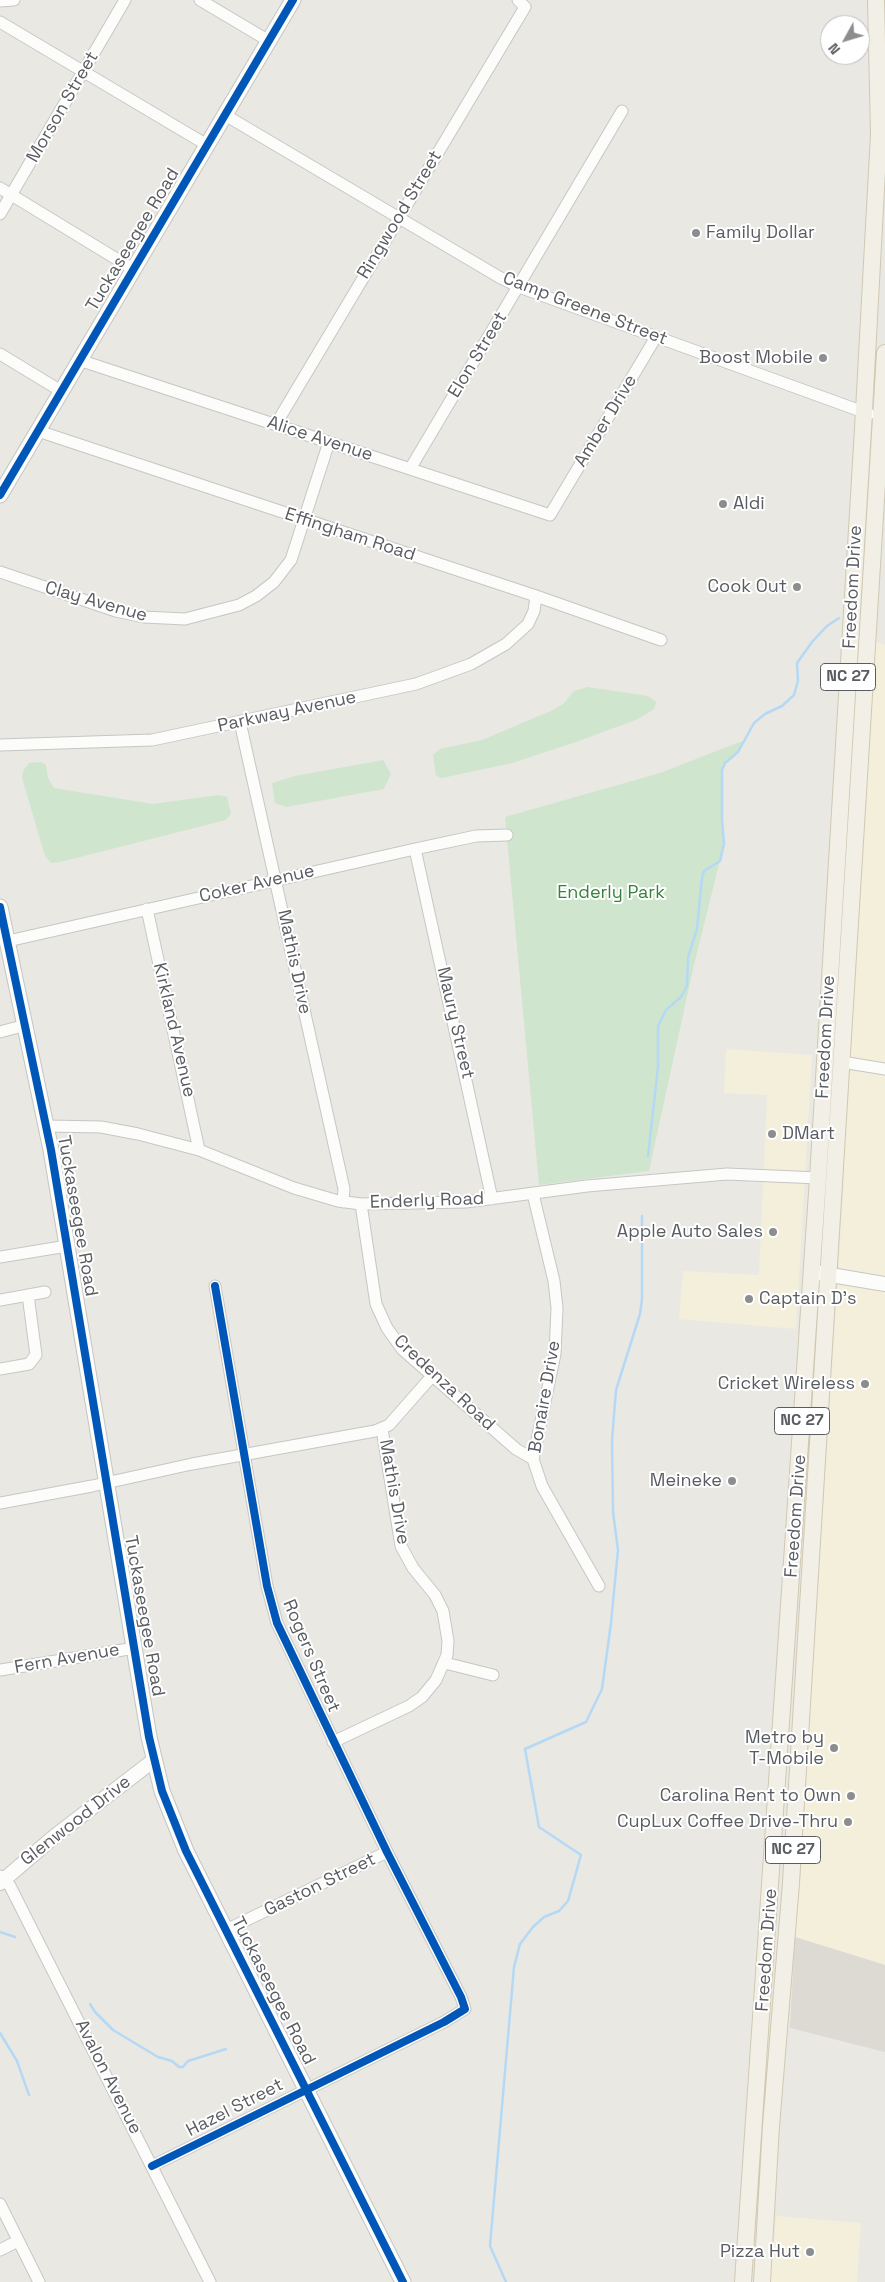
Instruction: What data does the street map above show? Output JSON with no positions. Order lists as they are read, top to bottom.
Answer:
{
  "streets": {
    "main road": ["Tuckaseegee Road", "Freedom Drive", "NC 27"],
    "street": [
      "Morson Street",
      "Ringwood Street",
      "Camp Greene Street",
      "Elon Street",
      "Amber Drive",
      "Alice Avenue",
      "Effingham Road",
      "Clay Avenue",
      "Parkway Avenue",
      "Coker Avenue",
      "Mathis Drive",
      "Maury Street",
      "Kirkland Avenue",
      "Enderly Road",
      "Credenza Road",
      "Bonaire Drive",
      "Rogers Street",
      "Fern Avenue",
      "Glenwood Drive",
      "Gaston Street",
      "Avalon Avenue",
      "Hazel Street"
    ]
  },
  "crossings": [
    ["Ringwood Street", "Camp Greene Street"],
    ["Ringwood Street", "Alice Avenue"],
    ["Tuckaseegee Road", "Camp Greene Street"],
    ["Tuckaseegee Road", "Alice Avenue"],
    ["Tuckaseegee Road", "Effingham Road"],
    ["Tuckaseegee Road", "Coker Avenue"],
    ["Tuckaseegee Road", "Enderly Road"],
    ["Tuckaseegee Road", "Fern Avenue"],
    ["Tuckaseegee Road", "Glenwood Drive"],
    ["Tuckaseegee Road", "Gaston Street"],
    ["Tuckaseegee Road", "Hazel Street"],
    ["Camp Greene Street", "Elon Street"],
    ["Camp Greene Street", "Amber Drive"],
    ["Camp Greene Street", "Freedom Drive"],
    ["Elon Street", "Alice Avenue"],
    ["Amber Drive", "Alice Avenue"],
    ["Alice Avenue", "Clay Avenue"],
    ["Effingham Road", "Clay Avenue"],
    ["Effingham Road", "Parkway Avenue"],
    ["Freedom Drive", "Enderly Road"],
    ["Parkway Avenue", "Mathis Drive"],
    ["Coker Avenue", "Mathis Drive"],
    ["Coker Avenue", "Maury Street"],
    ["Coker Avenue", "Kirkland Avenue"],
    ["Mathis Drive", "Enderly Road"],
    ["Mathis Drive", "Rogers Street"],
    ["Maury Street", "Enderly Road"],
    ["Kirkland Avenue", "Enderly Road"],
    ["Enderly Road", "Credenza Road"],
    ["Enderly Road", "Bonaire Drive"],
    ["Credenza Road", "Bonaire Drive"],
    ["Rogers Street", "Gaston Street"],
    ["Rogers Street", "Hazel Street"],
    ["Glenwood Drive", "Avalon Avenue"],
    ["Avalon Avenue", "Hazel Street"]
  ],
  "parks": ["Enderly Park"],
  "places": [
    "Family Dollar",
    "Boost Mobile",
    "Aldi",
    "Cook Out",
    "DMart",
    "Apple Auto Sales",
    "Captain D's",
    "Cricket Wireless",
    "Meineke",
    "Metro by T-Mobile",
    "Carolina Rent to Own",
    "CupLux Coffee Drive-Thru",
    "Pizza Hut"
  ],
  "north": "bottom left"
}
